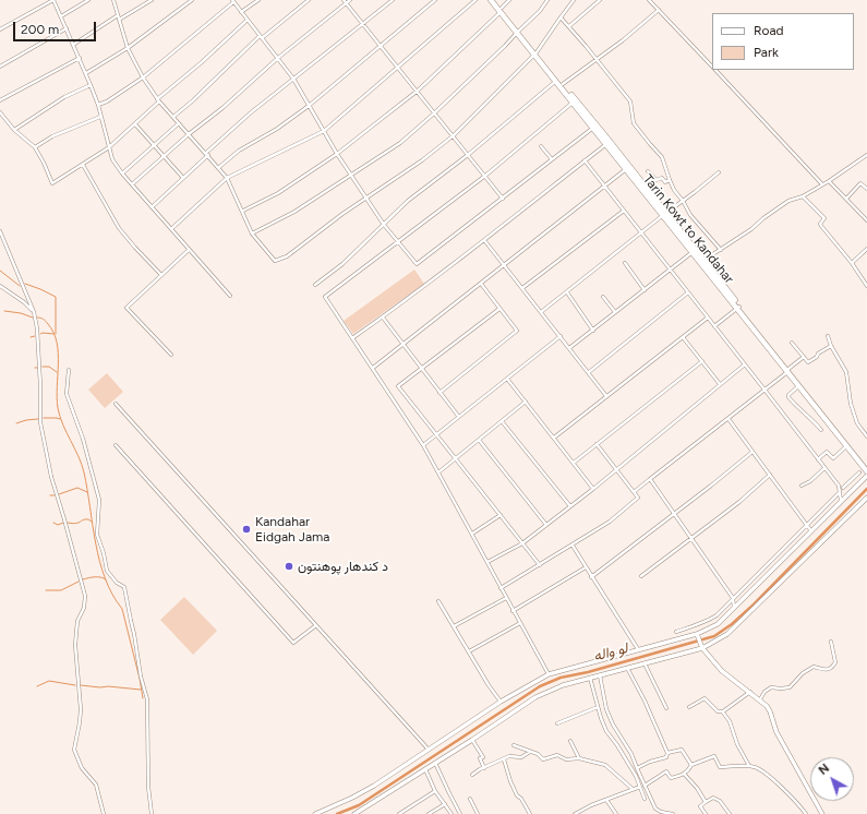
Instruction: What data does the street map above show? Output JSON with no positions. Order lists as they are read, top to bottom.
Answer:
{
  "streets": {
    "main road": ["Tarin Kowt to Kandahar"]
  },
  "water": ["لو واله"],
  "places": ["Kandahar Eidgah Jama", "د کندهار پوهنتون"],
  "legend": ["Road", "Park"],
  "scale_bar": "200 m",
  "north": "top left"
}
